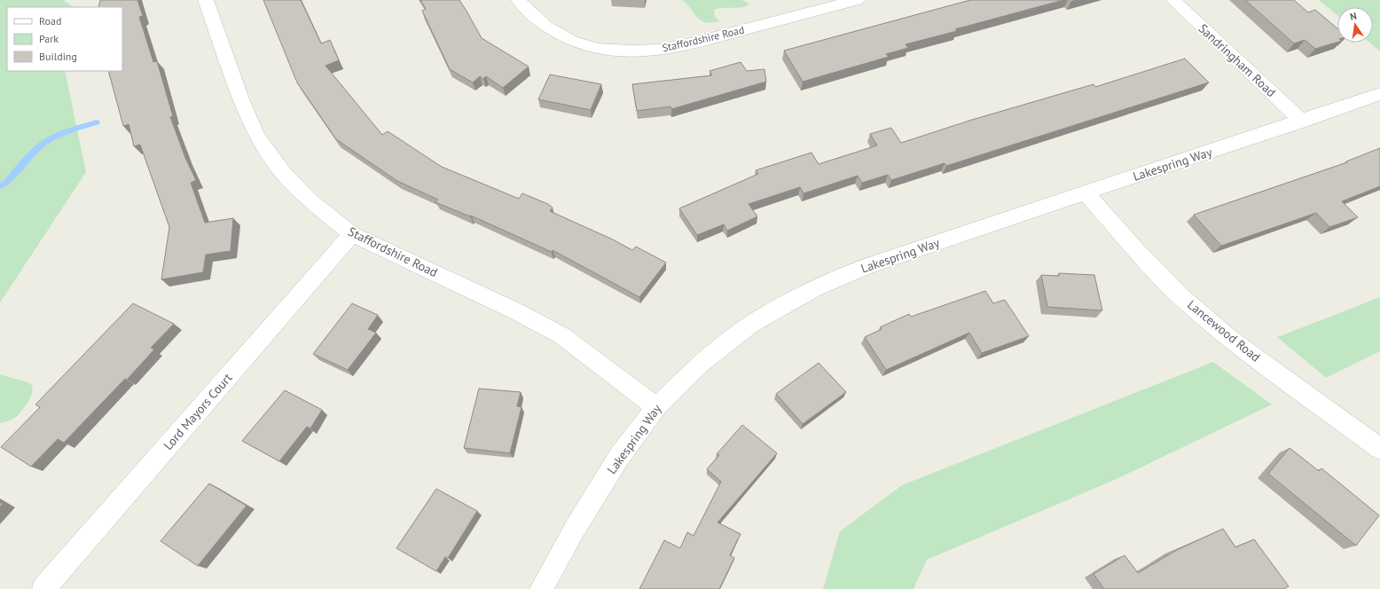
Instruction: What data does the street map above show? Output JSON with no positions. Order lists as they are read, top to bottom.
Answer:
{
  "streets": {
    "street": [
      "Staffordshire Road",
      "Sandringham Road",
      "Lakespring Way",
      "Lancewood Road",
      "Lord Mayors Court"
    ]
  },
  "crossings": [
    ["Staffordshire Road", "Lakespring Way"],
    ["Staffordshire Road", "Lord Mayors Court"],
    ["Sandringham Road", "Lakespring Way"],
    ["Lakespring Way", "Lancewood Road"]
  ],
  "legend": ["Road", "Park", "Building"],
  "north": "top"
}
